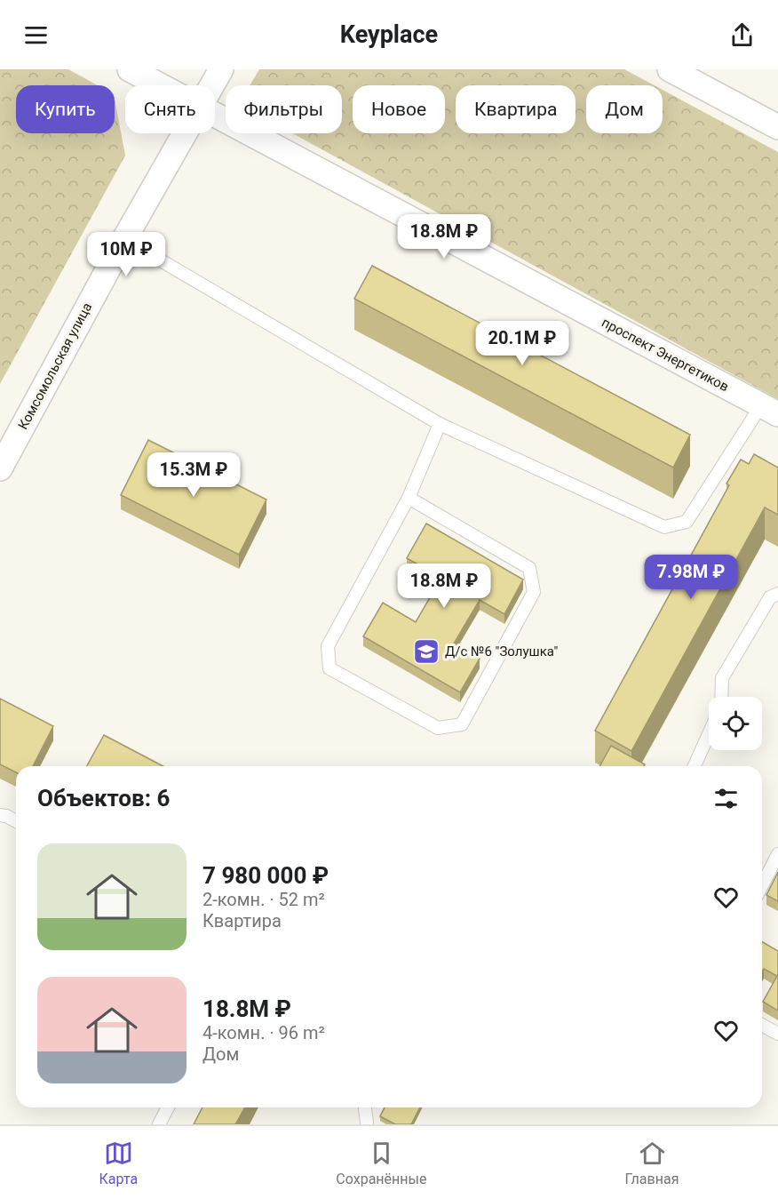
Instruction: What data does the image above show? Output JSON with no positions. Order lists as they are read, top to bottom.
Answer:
{
  "streets": {
    "street": ["проспект Энергетиков", "Комсомольская улица"]
  },
  "places": {
    "school or university": ["Д/с №6 \"Золушка\""]
  },
  "page": {
    "header": "Keyplace",
    "chip": [
      "Купить",
      "Снять",
      "Фильтры",
      "Новое",
      "Квартира",
      "Дом"
    ],
    "price": [
      "18.8M ₽",
      "10M ₽",
      "20.1M ₽",
      "15.3M ₽",
      "7.98M ₽",
      "18.8M ₽"
    ],
    "heading": "Объектов: 6",
    "list": [
      {
        "name": "7 980 000 ₽",
        "note": "2-комн. · 52 m² · Квартира"
      },
      {
        "name": "18.8M ₽",
        "note": "4-комн. · 96 m² · Дом"
      }
    ],
    "tabs": ["Карта", "Сохранённые", "Главная"]
  }
}
